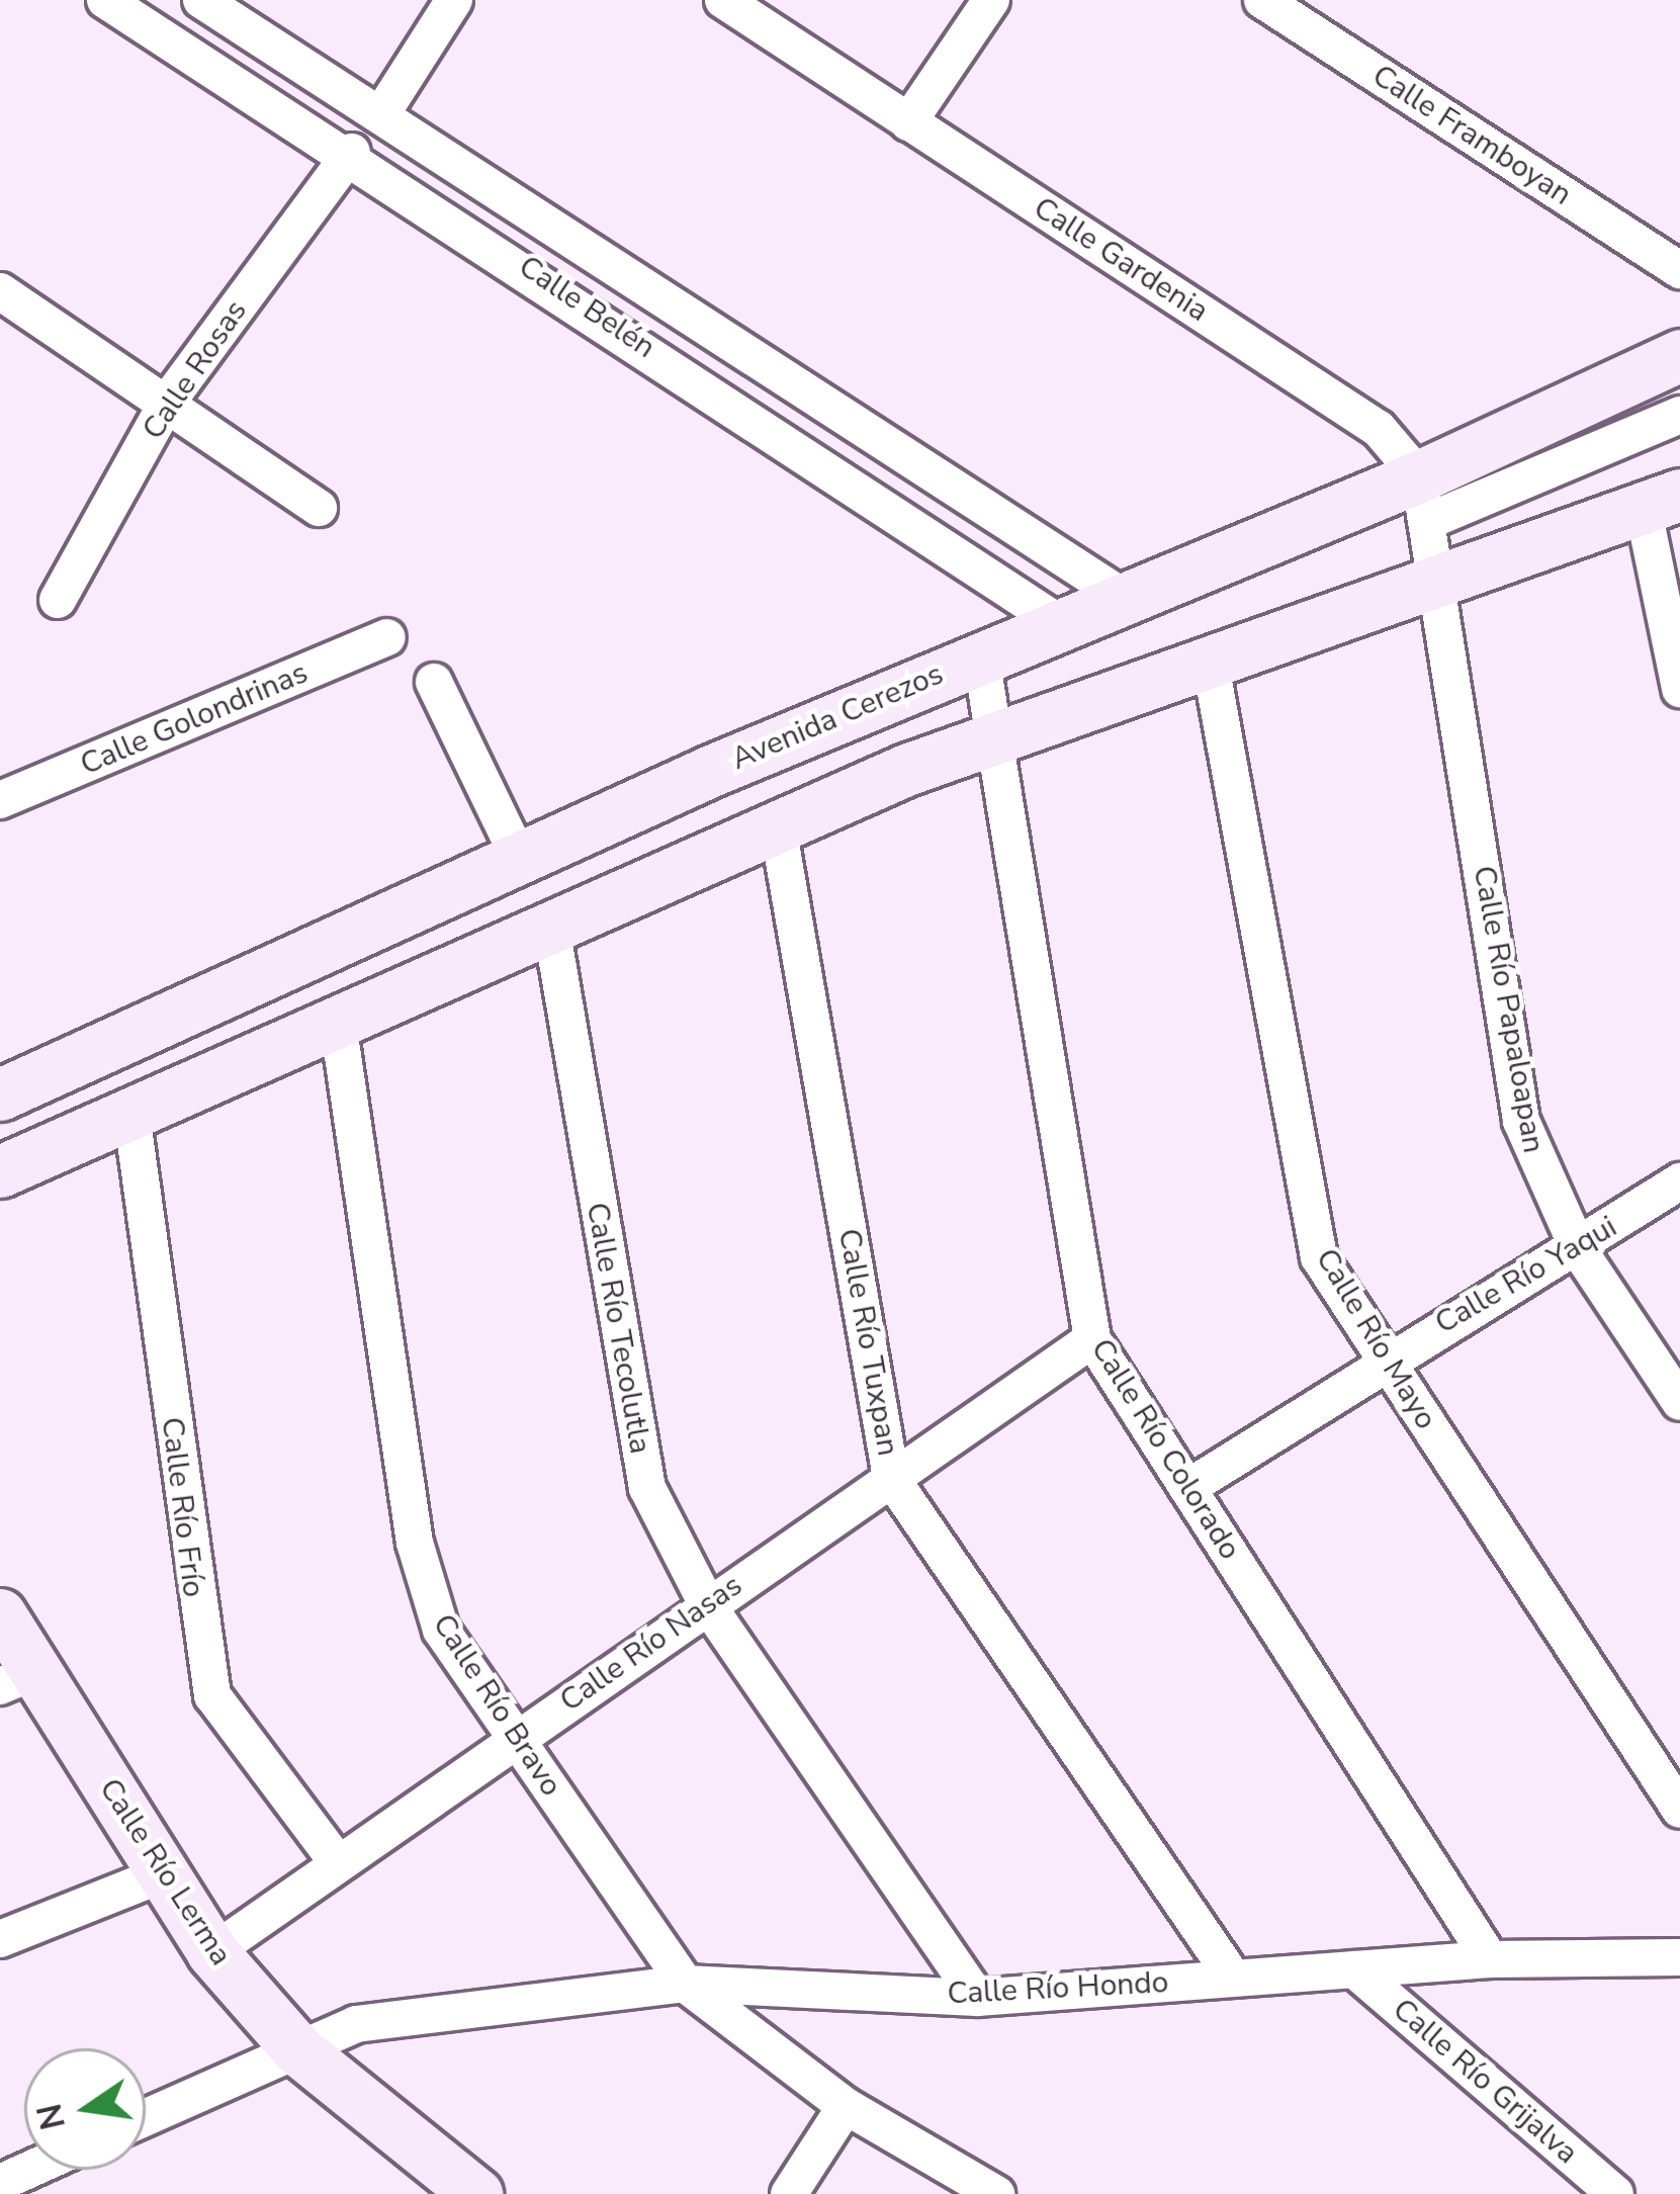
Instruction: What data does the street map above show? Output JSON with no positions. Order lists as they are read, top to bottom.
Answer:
{
  "streets": {
    "street": [
      "Calle Framboyan",
      "Calle Gardenia",
      "Calle Belén",
      "Calle Rosas",
      "Avenida Cerezos",
      "Calle Golondrinas",
      "Calle Río Papaloapan",
      "Calle Río Yaqui",
      "Calle Río Tecolutla",
      "Calle Río Mayo",
      "Calle Río Tuxpan",
      "Calle Río Colorado",
      "Calle Río Frío",
      "Calle Río Nasas",
      "Calle Río Bravo",
      "Calle Río Lerma",
      "Calle Río Hondo",
      "Calle Río Grijalva"
    ]
  },
  "crossings": [
    ["Calle Gardenia", "Avenida Cerezos"],
    ["Calle Belén", "Calle Rosas"],
    ["Calle Belén", "Avenida Cerezos"],
    ["Avenida Cerezos", "Calle Río Colorado"],
    ["Calle Río Papaloapan", "Calle Río Yaqui"],
    ["Calle Río Yaqui", "Calle Río Mayo"],
    ["Calle Río Yaqui", "Calle Río Colorado"],
    ["Calle Río Tecolutla", "Calle Río Nasas"],
    ["Calle Río Tecolutla", "Calle Río Hondo"],
    ["Calle Río Tuxpan", "Calle Río Nasas"],
    ["Calle Río Tuxpan", "Calle Río Hondo"],
    ["Calle Río Colorado", "Calle Río Nasas"],
    ["Calle Río Colorado", "Calle Río Hondo"],
    ["Calle Río Frío", "Calle Río Nasas"],
    ["Calle Río Nasas", "Calle Río Bravo"],
    ["Calle Río Nasas", "Calle Río Lerma"],
    ["Calle Río Bravo", "Calle Río Hondo"],
    ["Calle Río Lerma", "Calle Río Hondo"],
    ["Calle Río Hondo", "Calle Río Grijalva"]
  ],
  "north": "left"
}
